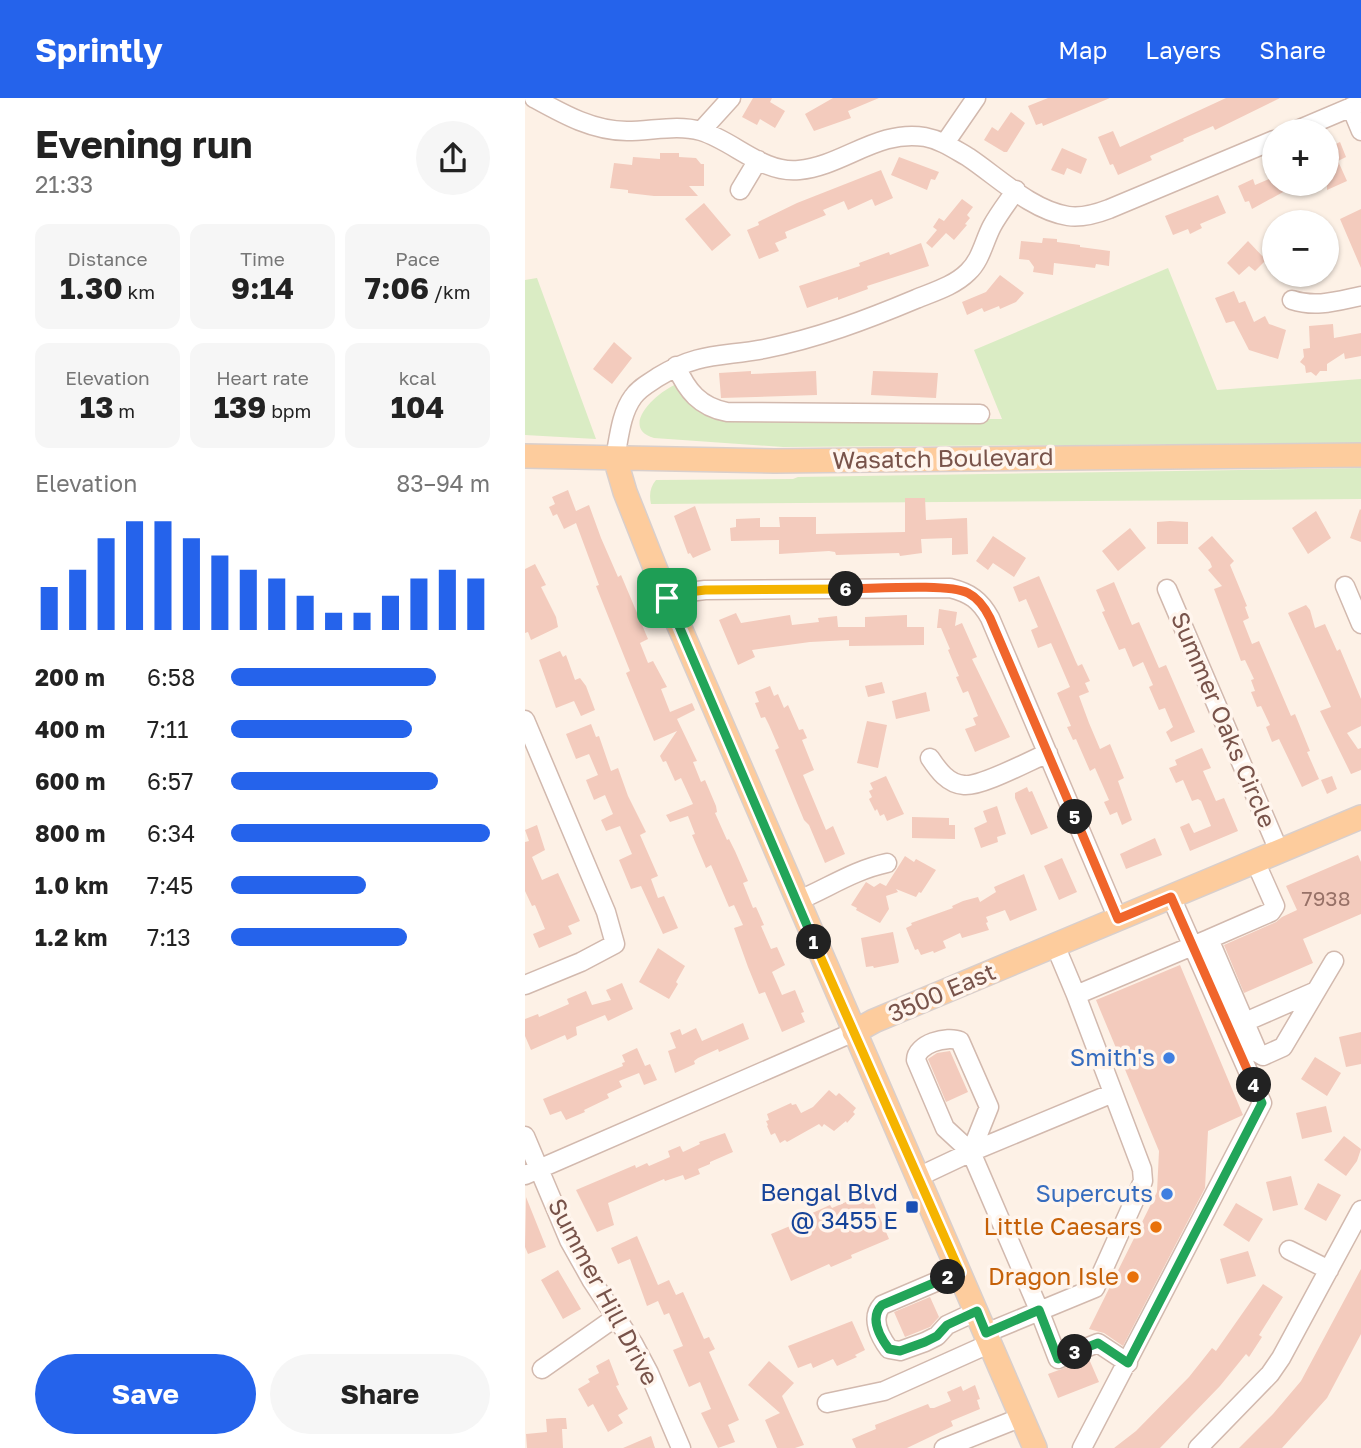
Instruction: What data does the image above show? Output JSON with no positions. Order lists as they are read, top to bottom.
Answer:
{
  "streets": {
    "main road": ["Wasatch Boulevard", "3500 East"],
    "street": ["Summer Oaks Circle", "Summer Hill Drive"]
  },
  "crossings": [
    ["Summer Oaks Circle", "3500 East"],
    ["3500 East", "Summer Hill Drive"]
  ],
  "places": {
    "other": [
      "Smith's",
      "Supercuts",
      "Little Caesars",
      "Dragon Isle"
    ],
    "transit": ["Bengal Blvd @ 3455 E"]
  },
  "house_numbers": ["7938"],
  "page": {
    "header": "Sprintly",
    "nav": ["Map", "Layers", "Share"],
    "heading": ["Evening run", "21:33"],
    "map_buttons": ["+", "−"],
    "stats": [
      ["Distance", "1.30 km"],
      ["Time", "9:14"],
      ["Pace", "7:06 /km"],
      ["Elevation", "13 m"],
      ["Heart rate", "139 bpm"],
      ["kcal", "104"]
    ],
    "chart": ["Elevation", "83–94 m"],
    "pins": [
      "6",
      "5",
      "1",
      "4",
      "2",
      "3"
    ],
    "list": [
      {
        "name": "200 m",
        "note": "6:58"
      },
      {
        "name": "400 m",
        "note": "7:11"
      },
      {
        "name": "600 m",
        "note": "6:57"
      },
      {
        "name": "800 m",
        "note": "6:34"
      },
      {
        "name": "1.0 km",
        "note": "7:45"
      },
      {
        "name": "1.2 km",
        "note": "7:13"
      }
    ],
    "buttons": ["Save", "Share"]
  }
}
